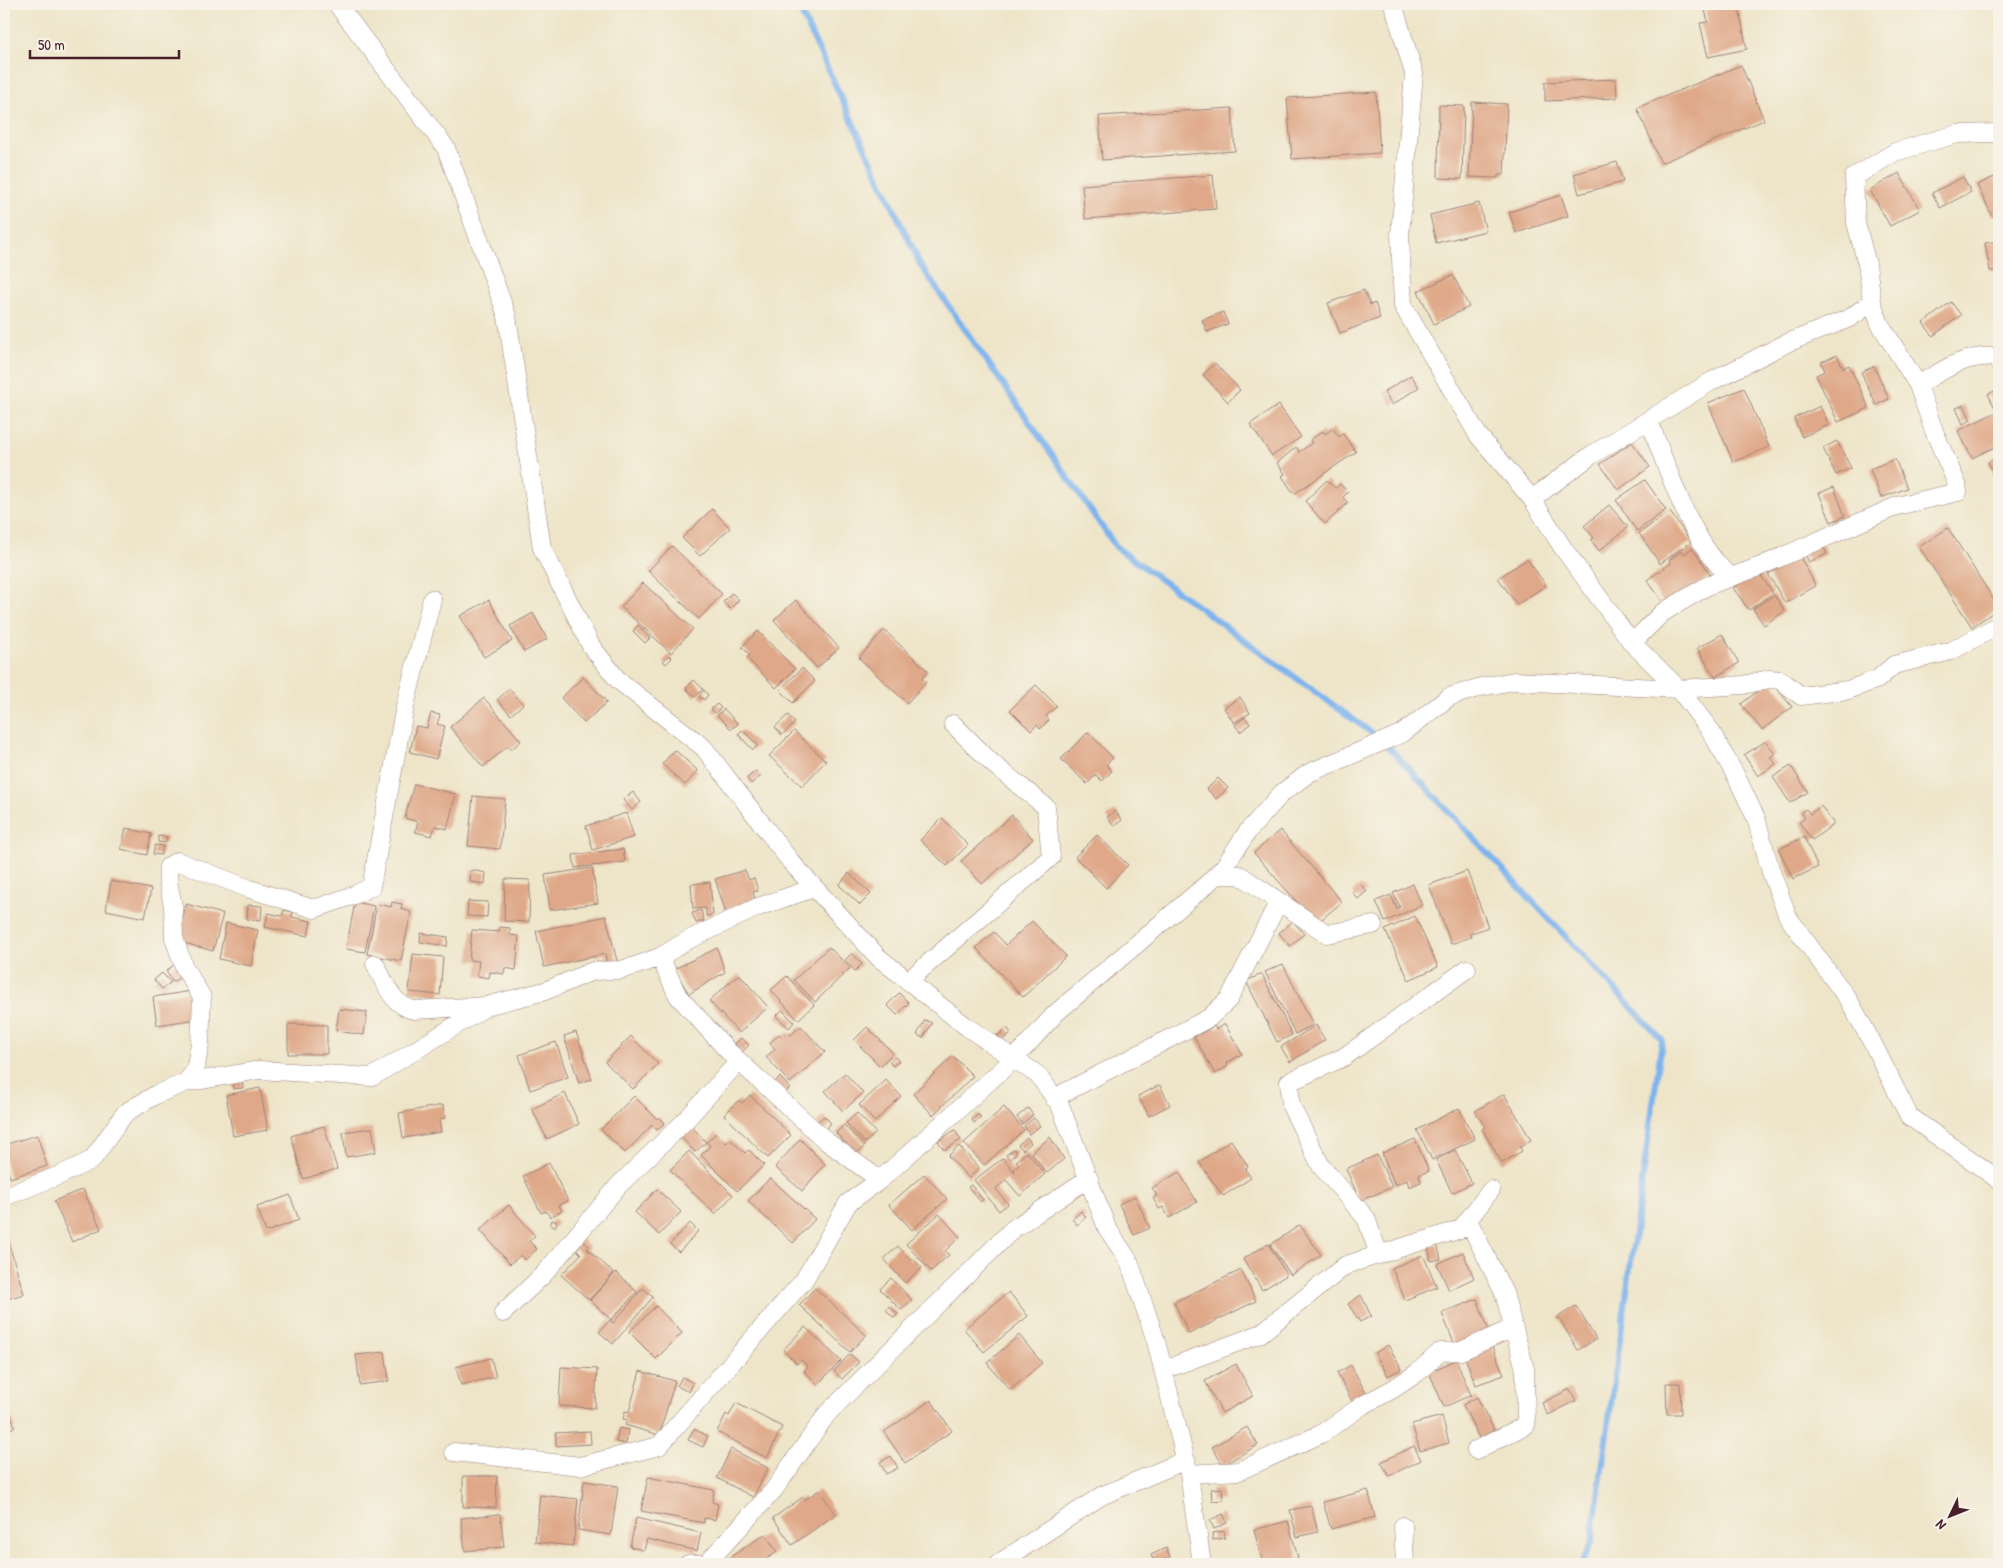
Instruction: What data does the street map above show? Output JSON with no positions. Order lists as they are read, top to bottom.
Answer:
{
  "scale_bar": "50 m",
  "north": "bottom left"
}
